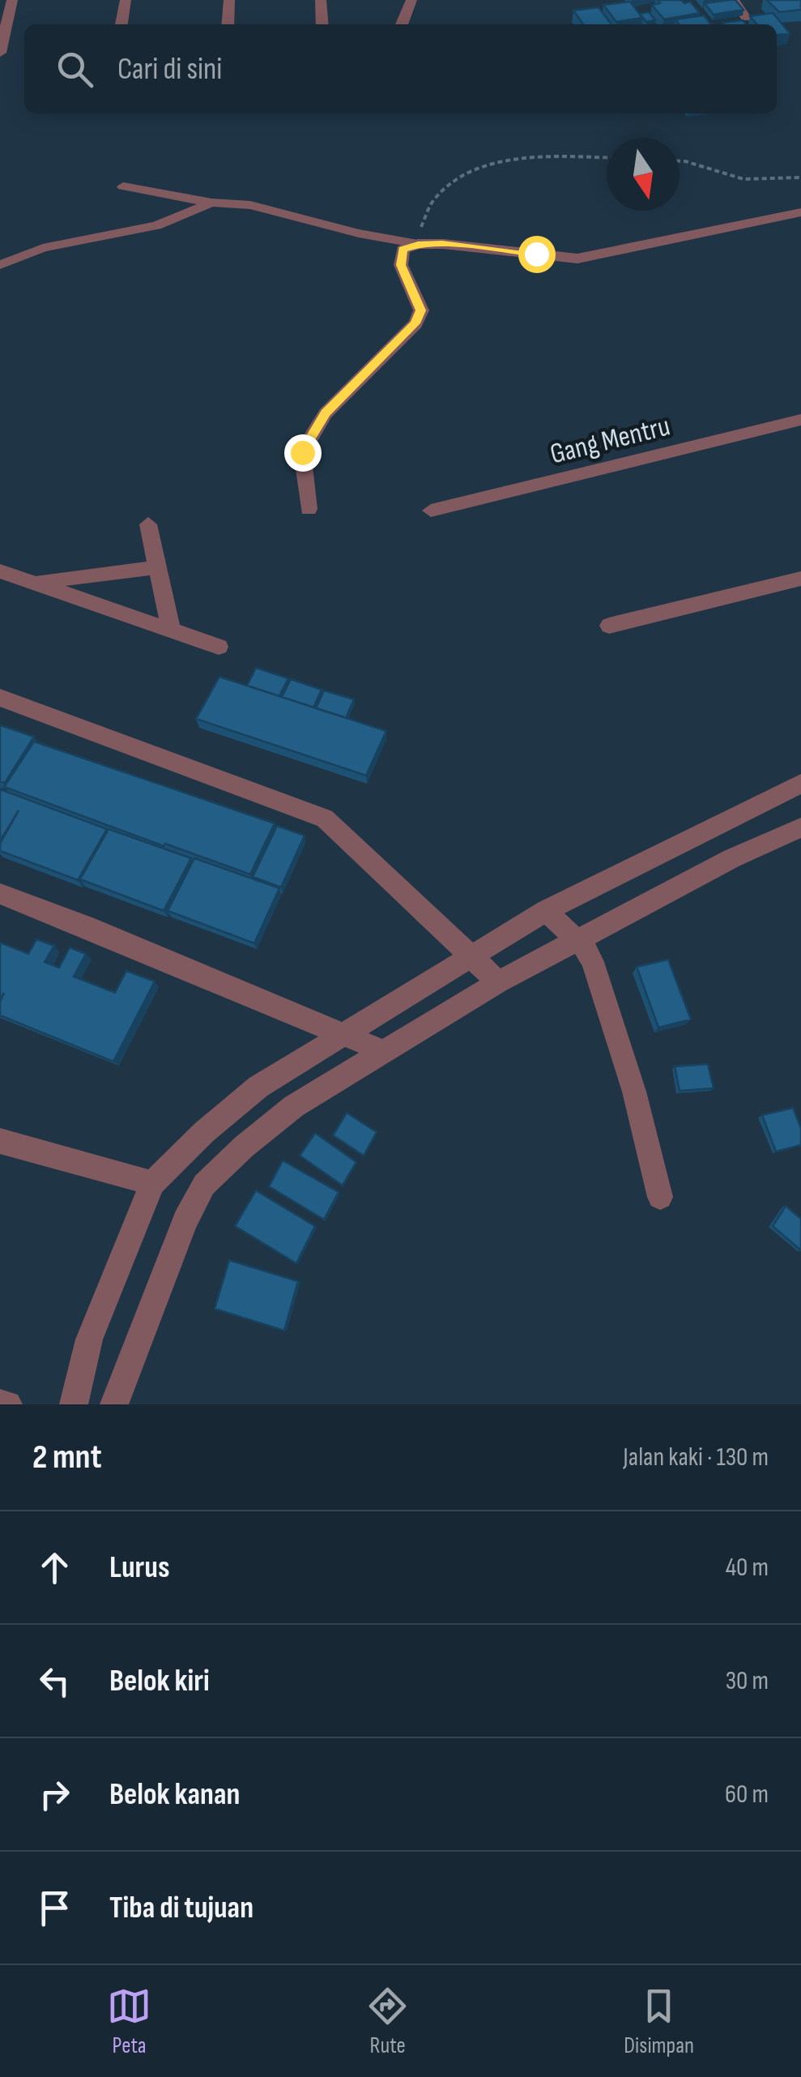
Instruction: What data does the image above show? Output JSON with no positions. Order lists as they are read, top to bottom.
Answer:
{
  "streets": {
    "street": ["Gang Mentru"]
  },
  "north": "bottom",
  "page": {
    "search": "Cari di sini",
    "heading": ["2 mnt", "Jalan kaki · 130 m"],
    "list": [
      ["Lurus", "40 m"],
      ["Belok kiri", "30 m"],
      ["Belok kanan", "60 m"],
      "Tiba di tujuan"
    ],
    "nav": ["Peta", "Rute", "Disimpan"]
  }
}
